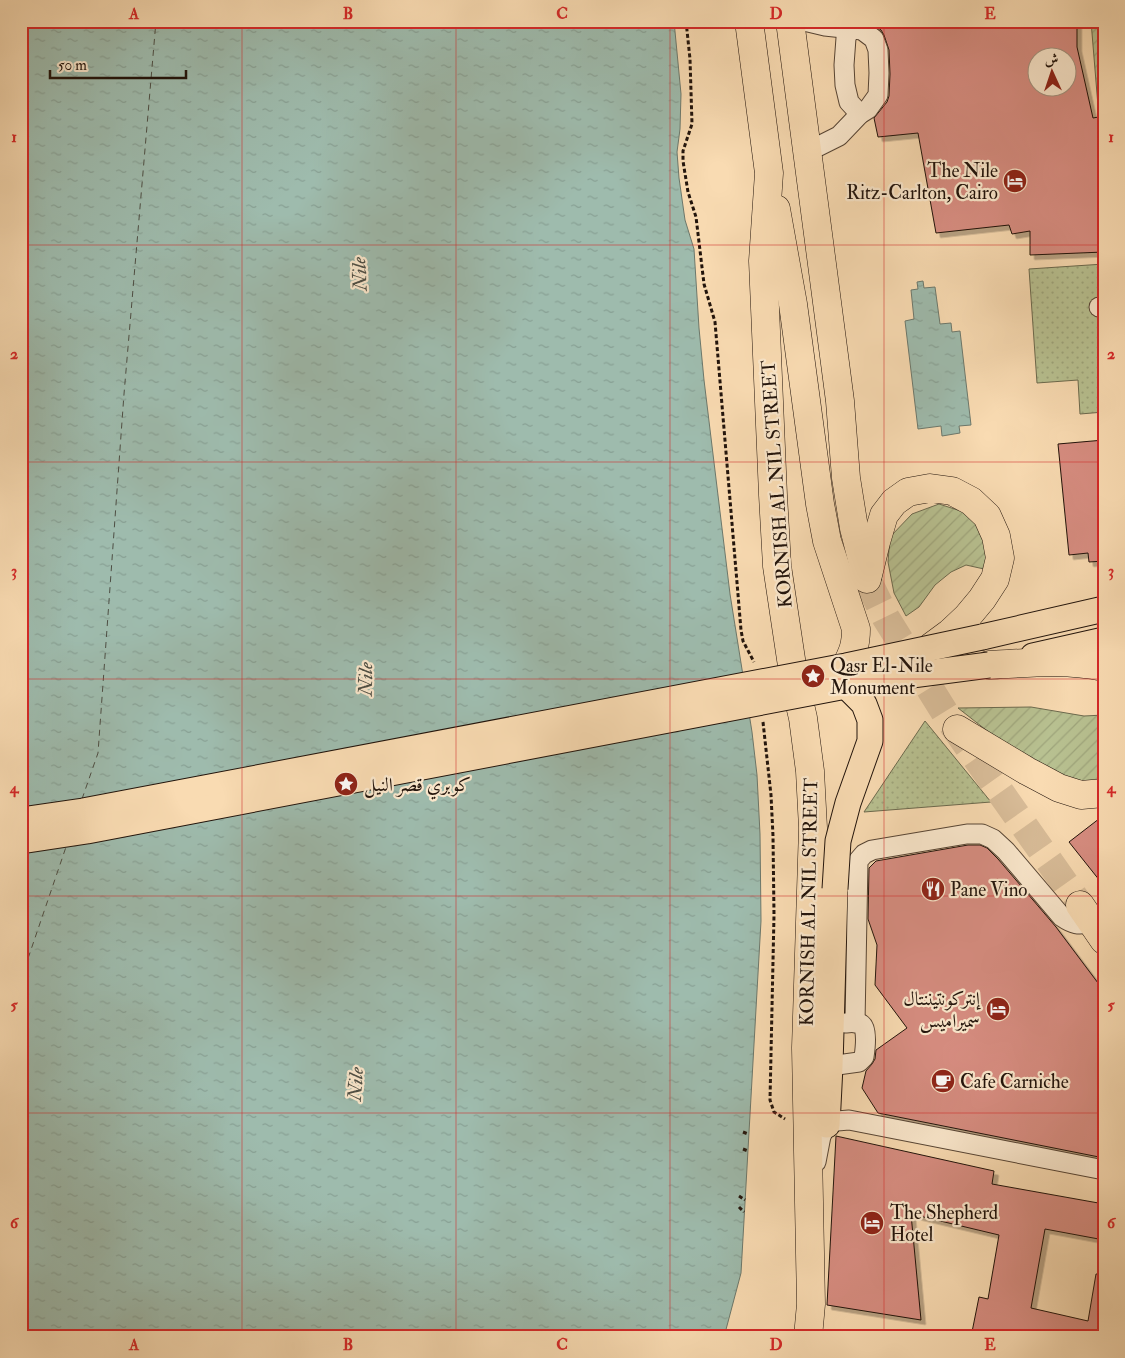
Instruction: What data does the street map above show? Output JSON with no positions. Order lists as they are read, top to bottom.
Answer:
{
  "streets": {
    "highway": ["KORNISH AL NIL STREET"]
  },
  "water": ["Nile"],
  "places": {
    "hotel": ["The Nile Ritz-Carlton, Cairo", "إنتركونتيننتال سميراميس", "The Shepherd Hotel"],
    "place": ["Qasr El-Nile Monument", "كوبري قصر النيل"],
    "restaurant": ["Pane Vino"],
    "cafe": ["Cafe Carniche"]
  },
  "scale_bar": "50 m",
  "north": "top",
  "grid": {
    "columns": [
      "A",
      "B",
      "C",
      "D",
      "E"
    ],
    "rows": [
      "1",
      "2",
      "3",
      "4",
      "5",
      "6"
    ]
  }
}
